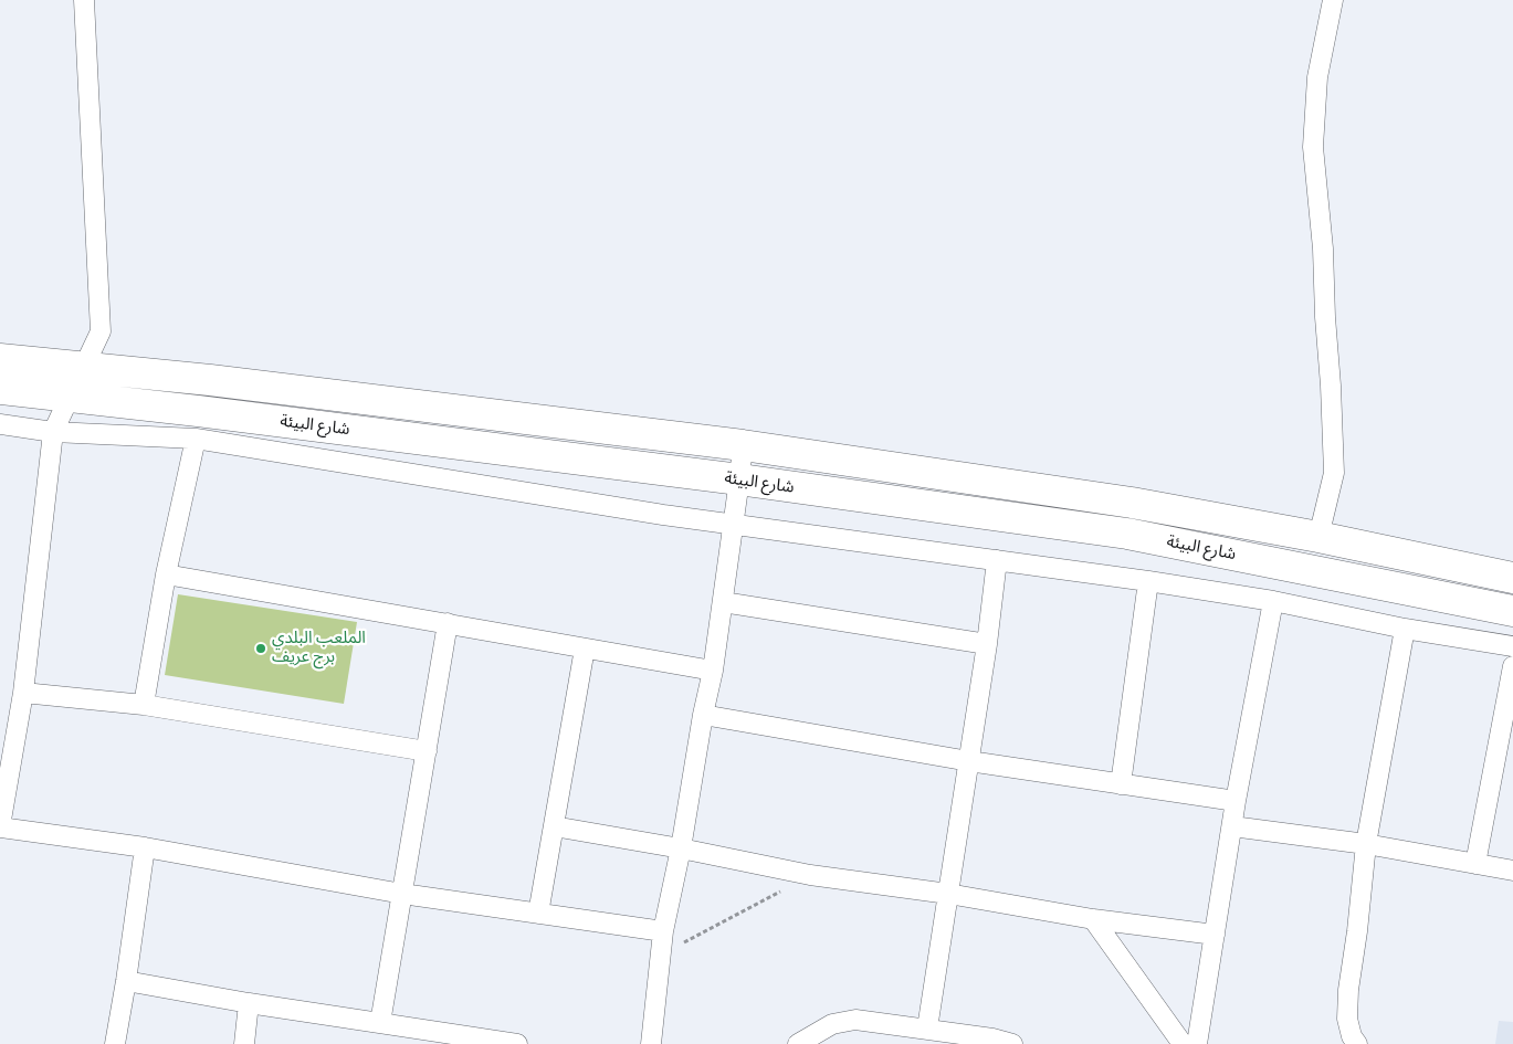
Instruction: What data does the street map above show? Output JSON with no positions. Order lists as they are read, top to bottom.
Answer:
{
  "streets": {
    "main road": ["شارع البيئة"]
  },
  "places": ["الملعب البلدي برج عريف"]
}
